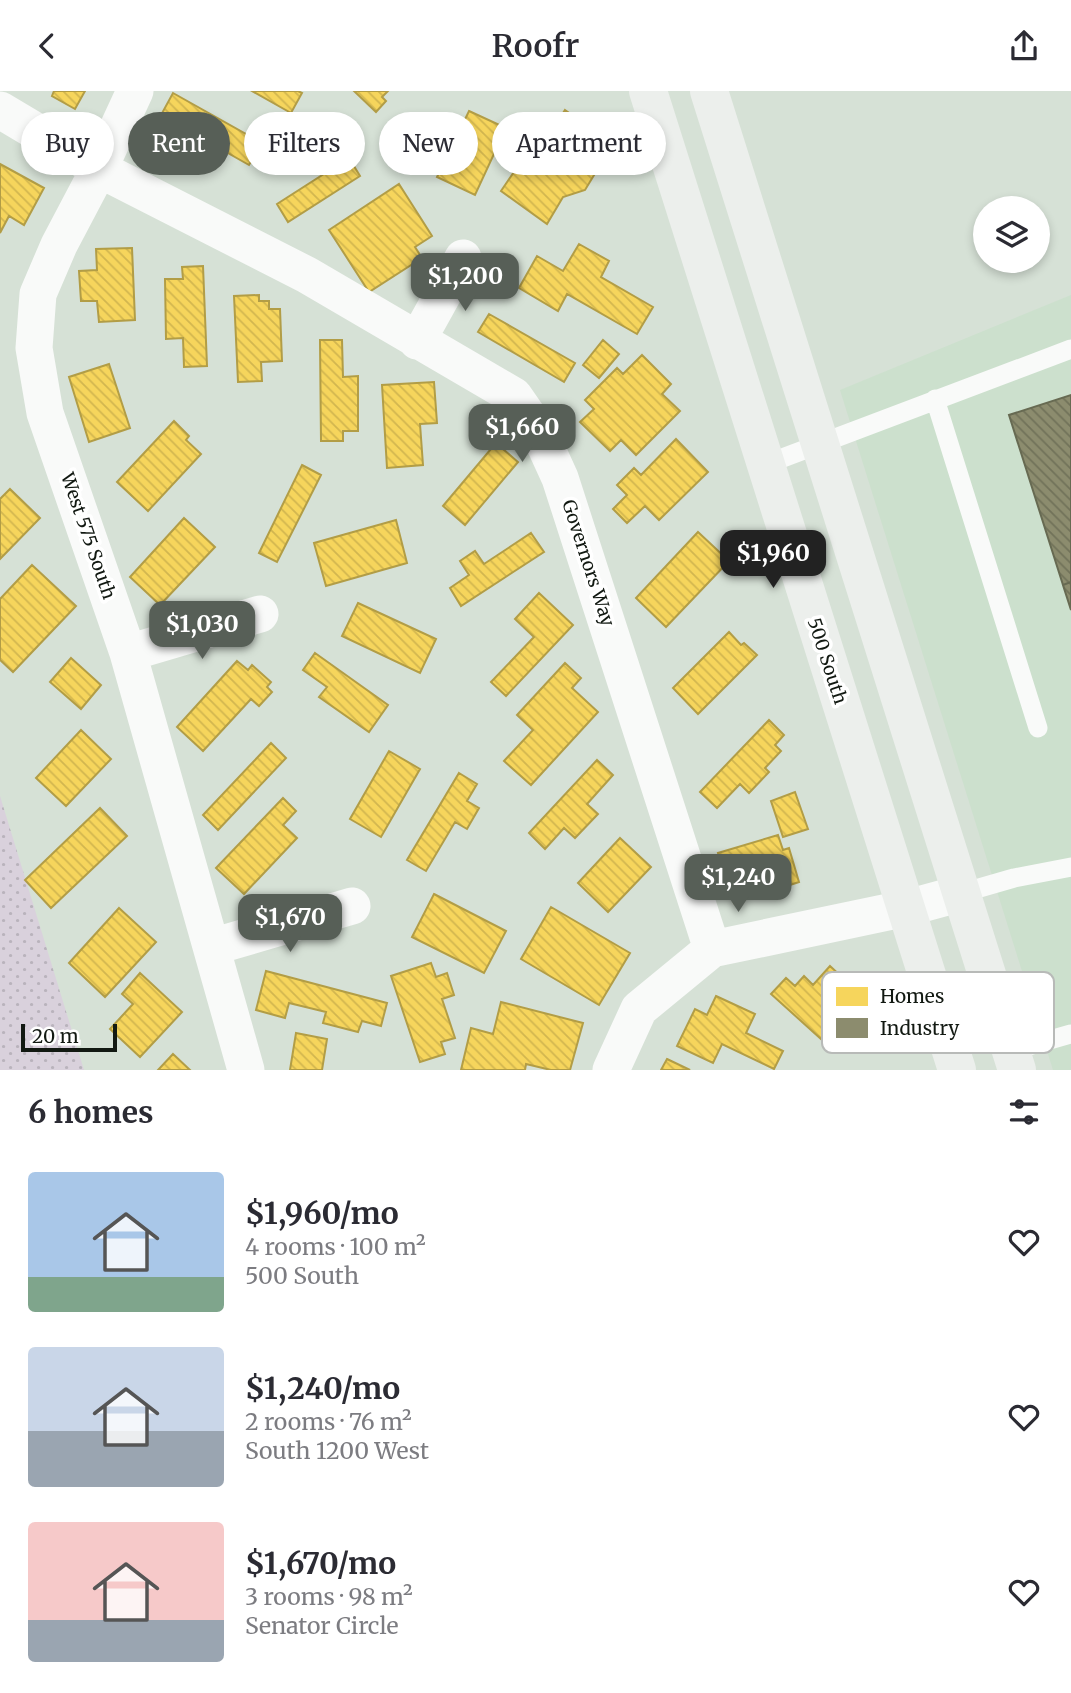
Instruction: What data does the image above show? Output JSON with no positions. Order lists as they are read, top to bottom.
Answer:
{
  "streets": {
    "main road": ["500 South"],
    "street": ["West 575 South", "Governors Way"]
  },
  "legend": ["Homes", "Industry"],
  "scale_bar": "20 m",
  "page": {
    "header": "Roofr",
    "chip": [
      "Buy",
      "Rent",
      "Filters",
      "New",
      "Apartment"
    ],
    "price": [
      "$1,200",
      "$1,660",
      "$1,960",
      "$1,030",
      "$1,240",
      "$1,670"
    ],
    "scale": "20 m",
    "heading": "6 homes",
    "list": [
      {
        "name": "$1,960/mo",
        "note": "4 rooms · 100 m² · 500 South"
      },
      {
        "name": "$1,240/mo",
        "note": "2 rooms · 76 m² · South 1200 West"
      },
      {
        "name": "$1,670/mo",
        "note": "3 rooms · 98 m² · Senator Circle"
      }
    ]
  }
}
